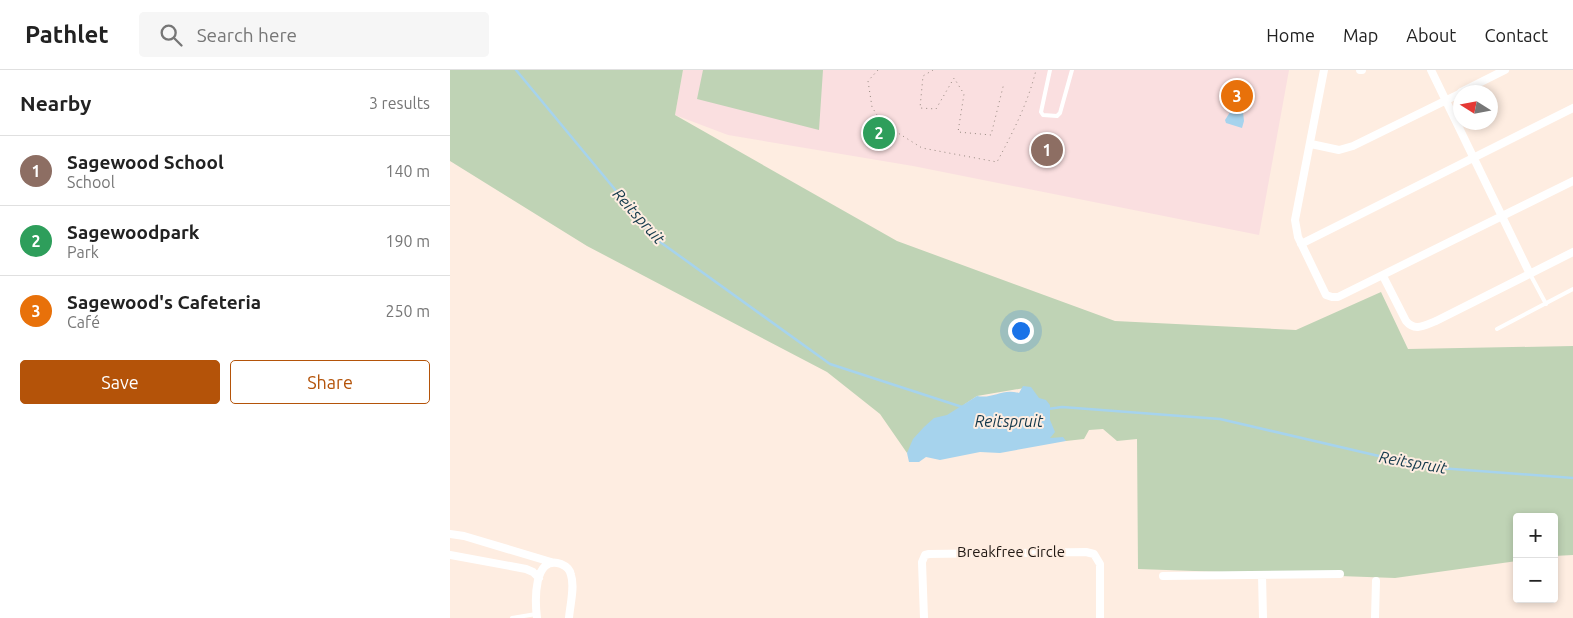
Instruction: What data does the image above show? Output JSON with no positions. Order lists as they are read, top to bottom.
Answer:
{
  "streets": {
    "street": ["Breakfree Circle"]
  },
  "water": ["Reitspruit"],
  "north": "left",
  "page": {
    "header": "Pathlet",
    "search": "Search here",
    "nav": [
      "Home",
      "Map",
      "About",
      "Contact"
    ],
    "heading": ["Nearby", "3 results"],
    "pins": ["3", "2", "1"],
    "list": [
      {
        "mark": "1",
        "name": "Sagewood School",
        "note": "School",
        "value": "140 m"
      },
      {
        "mark": "2",
        "name": "Sagewoodpark",
        "note": "Park",
        "value": "190 m"
      },
      {
        "mark": "3",
        "name": "Sagewood's Cafeteria",
        "note": "Café",
        "value": "250 m"
      }
    ],
    "buttons": ["Save", "Share"],
    "map_buttons": ["+", "−"]
  }
}
